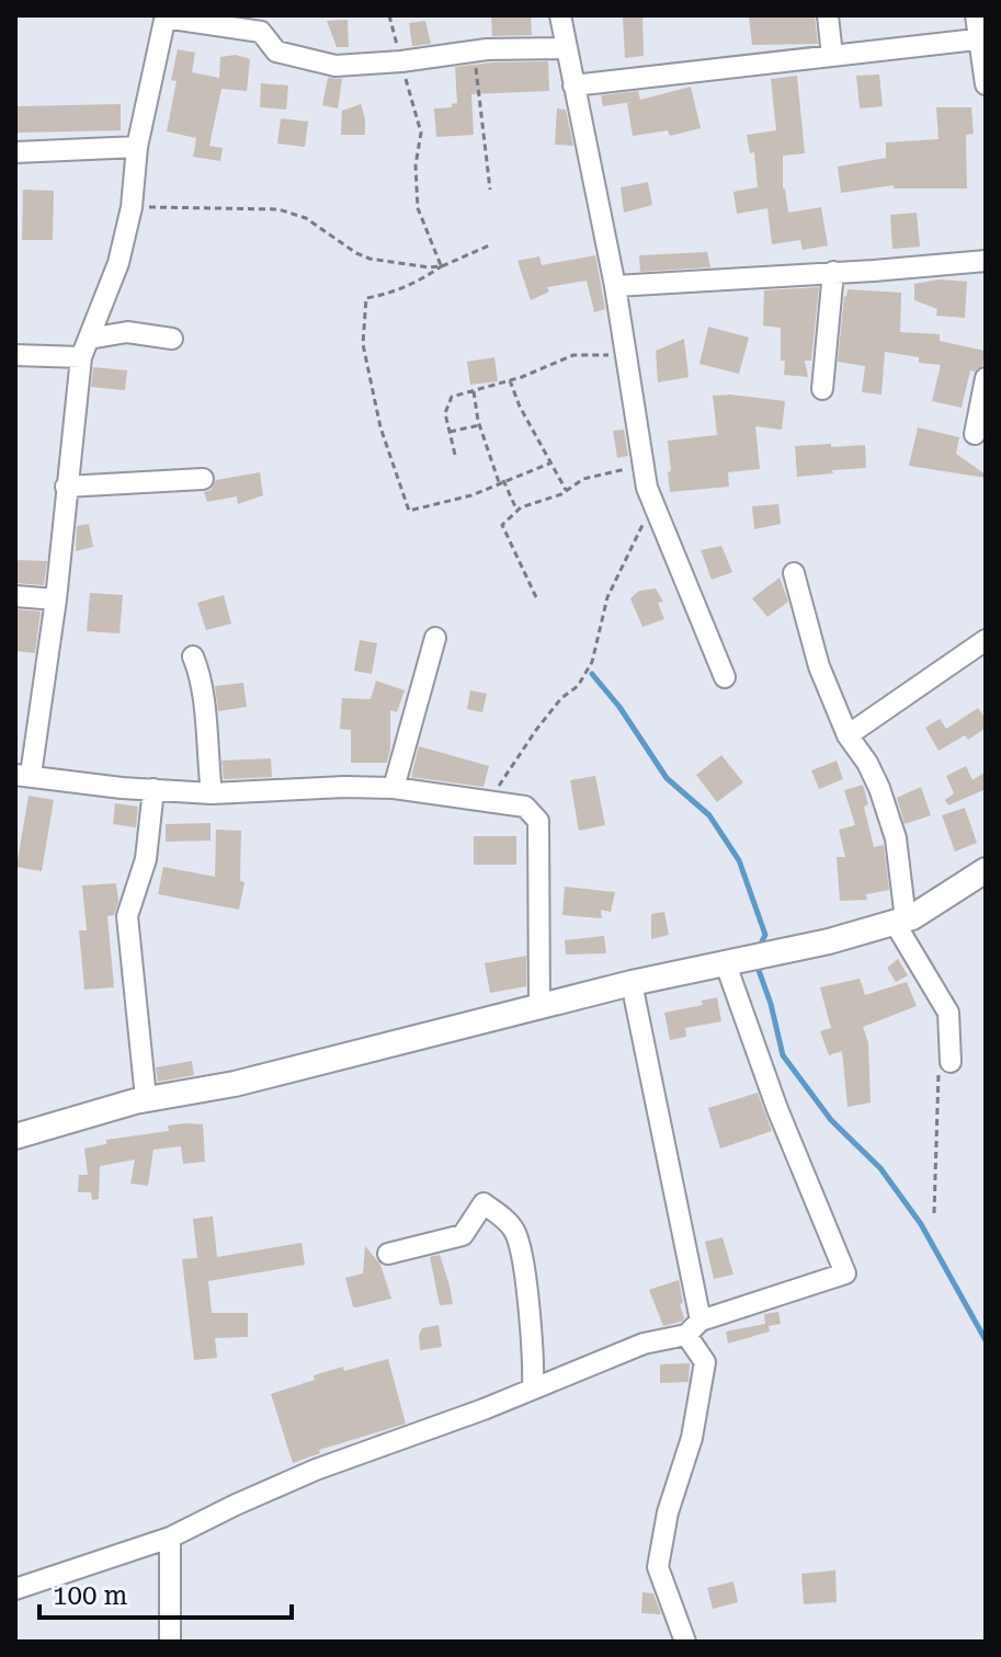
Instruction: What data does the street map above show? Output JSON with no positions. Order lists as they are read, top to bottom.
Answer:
{
  "scale_bar": "100 m"
}
